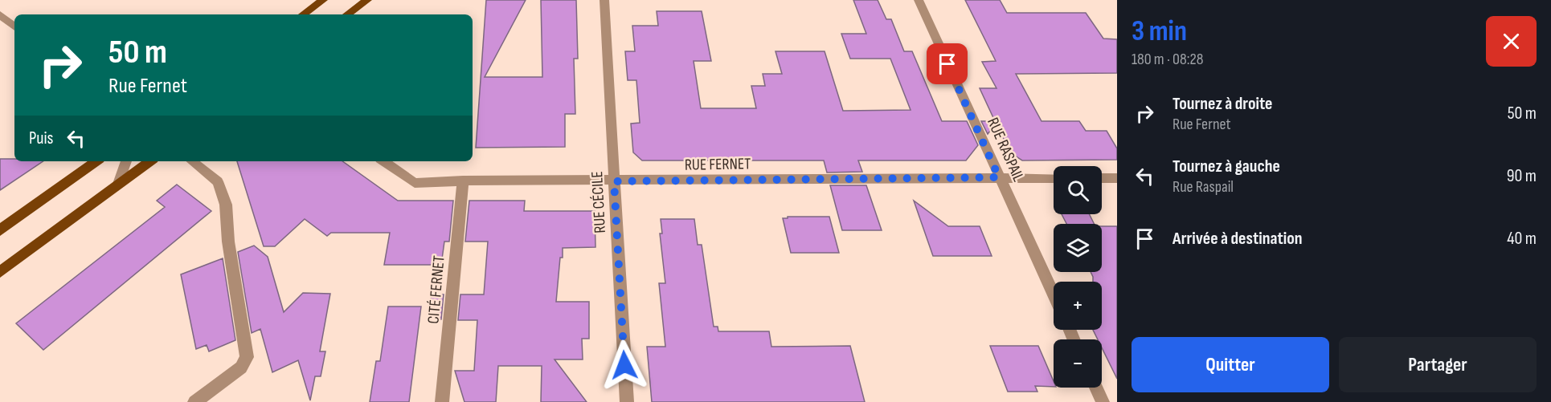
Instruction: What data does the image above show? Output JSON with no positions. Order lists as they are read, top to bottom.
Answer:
{
  "streets": {
    "street": [
      "RUE RASPAIL",
      "RUE FERNET",
      "RUE CÉCILE",
      "CITÉ FERNET"
    ]
  },
  "crossings": [
    ["RUE RASPAIL", "RUE FERNET"],
    ["RUE FERNET", "RUE CÉCILE"],
    ["RUE FERNET", "CITÉ FERNET"]
  ],
  "page": {
    "heading": ["3 min", "180 m · 08:28"],
    "turn": ["50 m", "Rue Fernet"],
    "list": [
      {
        "name": "Tournez à droite",
        "note": "Rue Fernet",
        "value": "50 m"
      },
      {
        "name": "Tournez à gauche",
        "note": "Rue Raspail",
        "value": "90 m"
      },
      {
        "name": "Arrivée à destination",
        "value": "40 m"
      }
    ],
    "then": "Puis",
    "map_buttons": ["+", "−"],
    "buttons": ["Quitter", "Partager"]
  }
}
